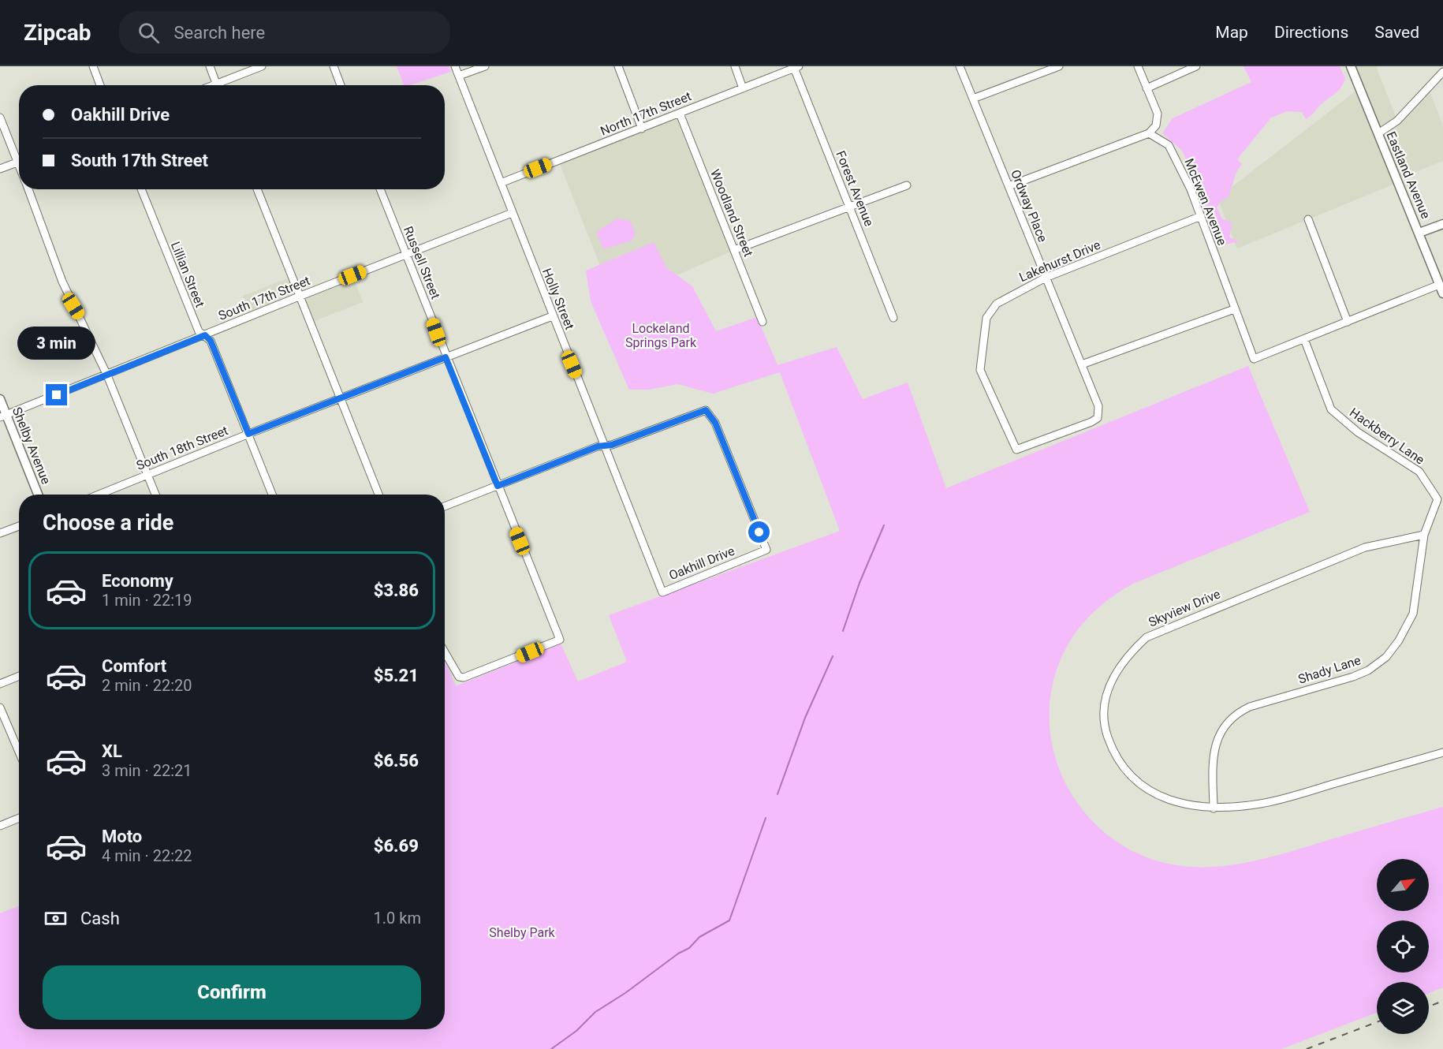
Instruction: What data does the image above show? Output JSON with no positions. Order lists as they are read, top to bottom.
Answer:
{
  "streets": {
    "street": [
      "North 17th Street",
      "Eastland Avenue",
      "Forest Avenue",
      "McEwen Avenue",
      "Ordway Place",
      "Woodland Street",
      "Lakehurst Drive",
      "Russell Street",
      "Lillian Street",
      "South 17th Street",
      "Holly Street",
      "Hackberry Lane",
      "Shelby Avenue",
      "South 18th Street",
      "Oakhill Drive",
      "Skyview Drive",
      "Shady Lane"
    ]
  },
  "crossings": [
    ["North 17th Street", "Forest Avenue"],
    ["North 17th Street", "Woodland Street"],
    ["North 17th Street", "Holly Street"],
    ["McEwen Avenue", "Lakehurst Drive"],
    ["McEwen Avenue", "Hackberry Lane"],
    ["Ordway Place", "Lakehurst Drive"],
    ["Russell Street", "South 17th Street"],
    ["Russell Street", "South 18th Street"],
    ["Lillian Street", "South 17th Street"],
    ["Lillian Street", "South 18th Street"],
    ["South 17th Street", "Holly Street"],
    ["South 17th Street", "Shelby Avenue"],
    ["Holly Street", "South 18th Street"],
    ["Holly Street", "Oakhill Drive"],
    ["Hackberry Lane", "Shady Lane"],
    ["Skyview Drive", "Shady Lane"]
  ],
  "parks": ["Lockeland Springs Park", "Shelby Park"],
  "north": "top right",
  "page": {
    "header": "Zipcab",
    "search": "Search here",
    "nav": ["Map", "Directions", "Saved"],
    "banner": ["Oakhill Drive", "South 17th Street"],
    "bubble": "3 min",
    "heading": "Choose a ride",
    "list": [
      {
        "name": "Economy",
        "note": "1 min · 22:19",
        "value": "$3.86"
      },
      {
        "name": "Comfort",
        "note": "2 min · 22:20",
        "value": "$5.21"
      },
      {
        "name": "XL",
        "note": "3 min · 22:21",
        "value": "$6.56"
      },
      {
        "name": "Moto",
        "note": "4 min · 22:22",
        "value": "$6.69"
      }
    ],
    "pay": ["Cash", "1.0 km"],
    "buttons": "Confirm"
  }
}
